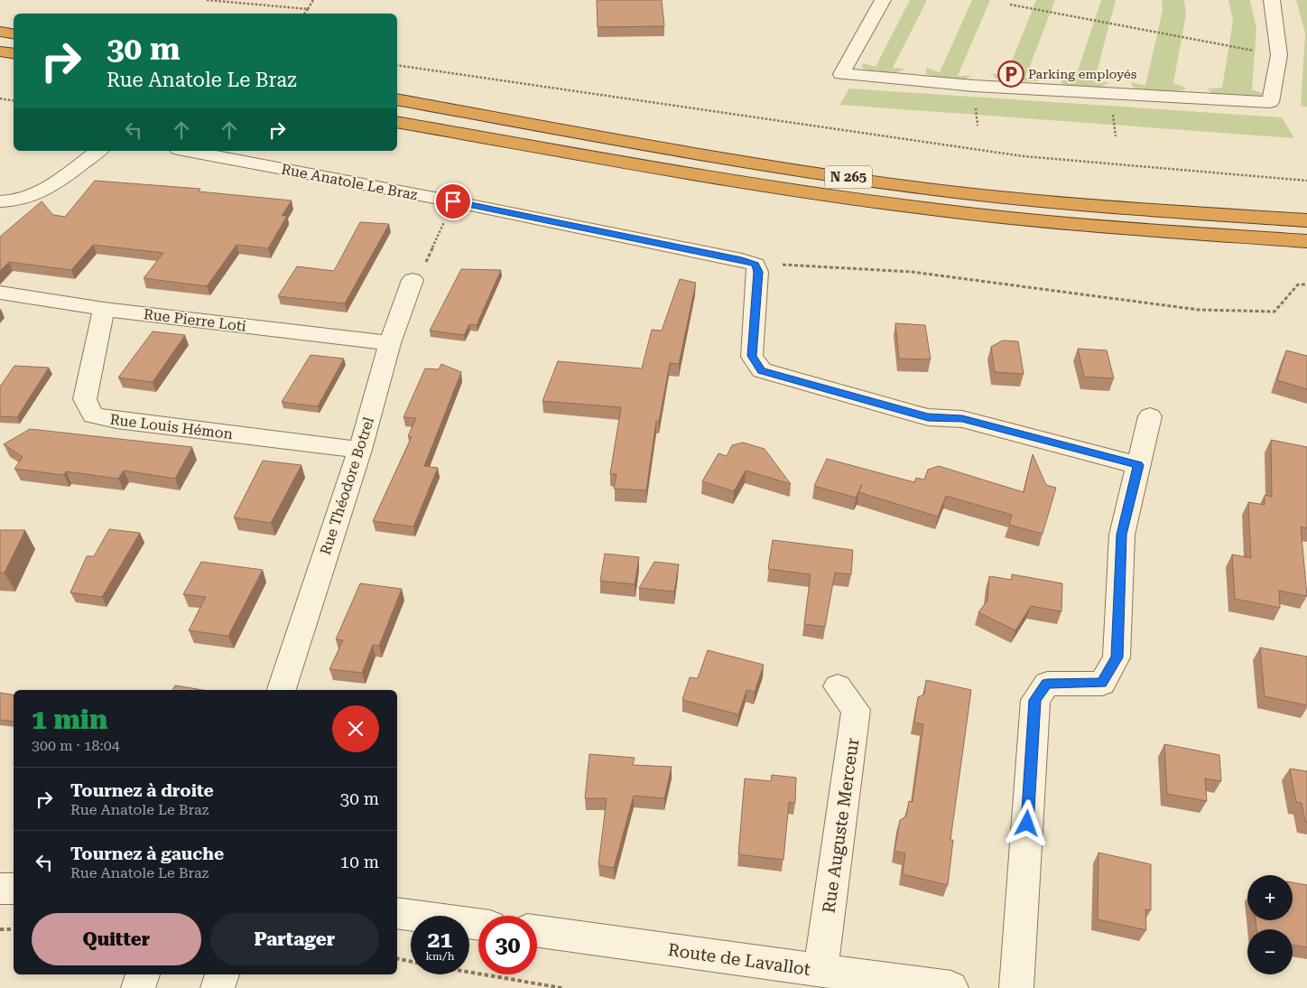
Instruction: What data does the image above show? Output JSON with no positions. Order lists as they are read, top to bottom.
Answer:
{
  "streets": {
    "highway": ["N 265"],
    "street": [
      "Rue Anatole Le Braz",
      "Rue Pierre Loti",
      "Rue Louis Hémon",
      "Rue Théodore Botrel",
      "Rue Auguste Merceur",
      "Route de Lavallot"
    ]
  },
  "crossings": [
    ["Rue Pierre Loti", "Rue Louis Hémon"],
    ["Rue Pierre Loti", "Rue Théodore Botrel"],
    ["Rue Louis Hémon", "Rue Théodore Botrel"],
    ["Rue Auguste Merceur", "Route de Lavallot"]
  ],
  "places": {
    "parking": ["Parking employés"]
  },
  "page": {
    "turn": ["30 m", "Rue Anatole Le Braz"],
    "heading": ["1 min", "300 m · 18:04"],
    "list": [
      {
        "name": "Tournez à droite",
        "note": "Rue Anatole Le Braz",
        "value": "30 m"
      },
      {
        "name": "Tournez à gauche",
        "note": "Rue Anatole Le Braz",
        "value": "10 m"
      }
    ],
    "map_buttons": ["+", "−"],
    "buttons": ["Quitter", "Partager"],
    "speed": "21 km/h",
    "limit": "30"
  }
}
